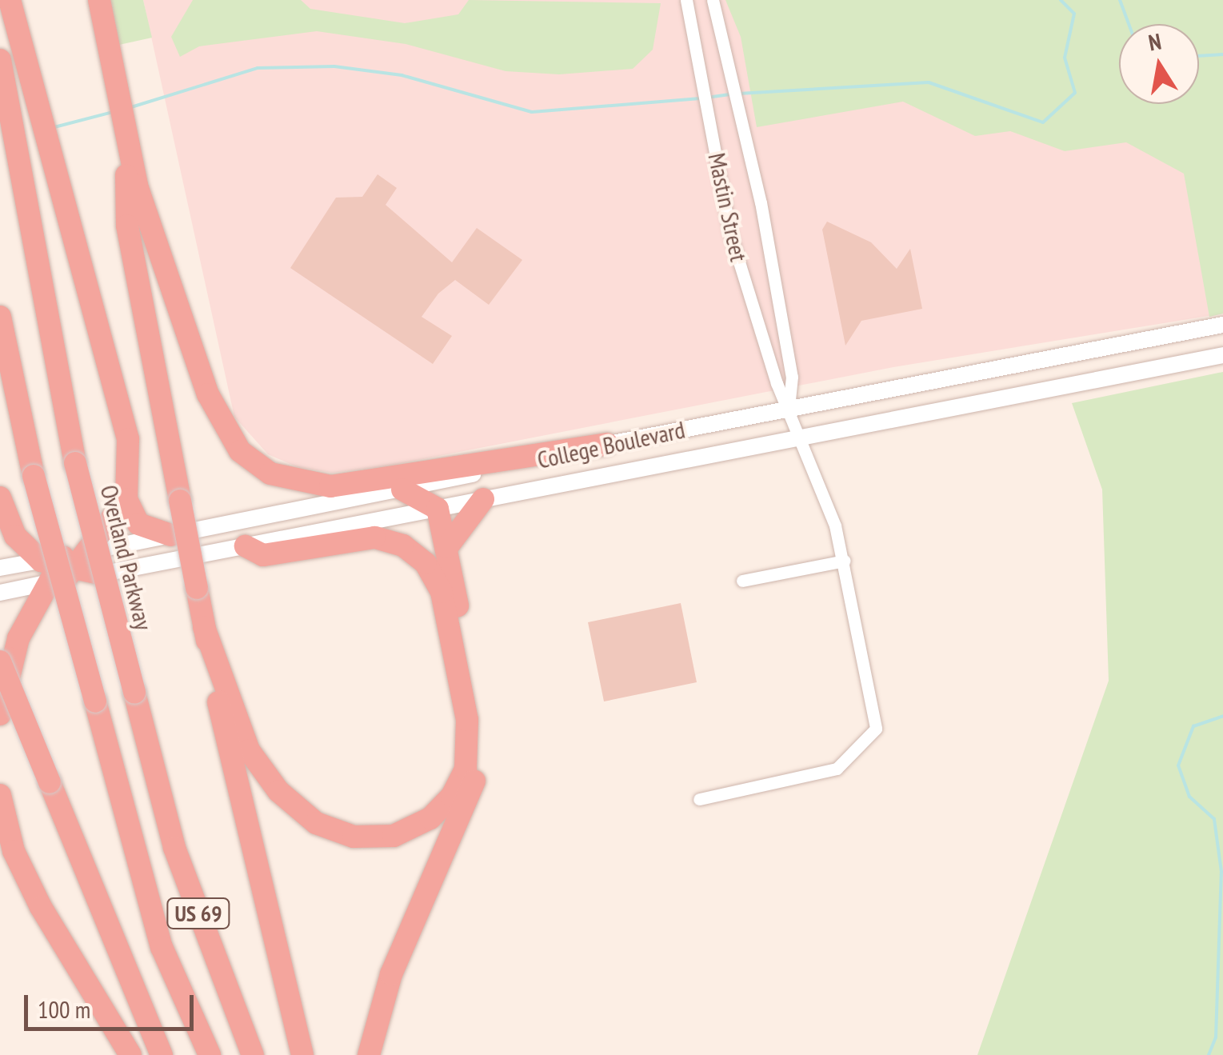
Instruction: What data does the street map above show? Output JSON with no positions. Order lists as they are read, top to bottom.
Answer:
{
  "streets": {
    "highway": ["Overland Parkway", "US 69"],
    "main road": ["College Boulevard"],
    "street": ["Mastin Street"]
  },
  "crossings": [
    ["Mastin Street", "College Boulevard"]
  ],
  "scale_bar": "100 m",
  "north": "top"
}
